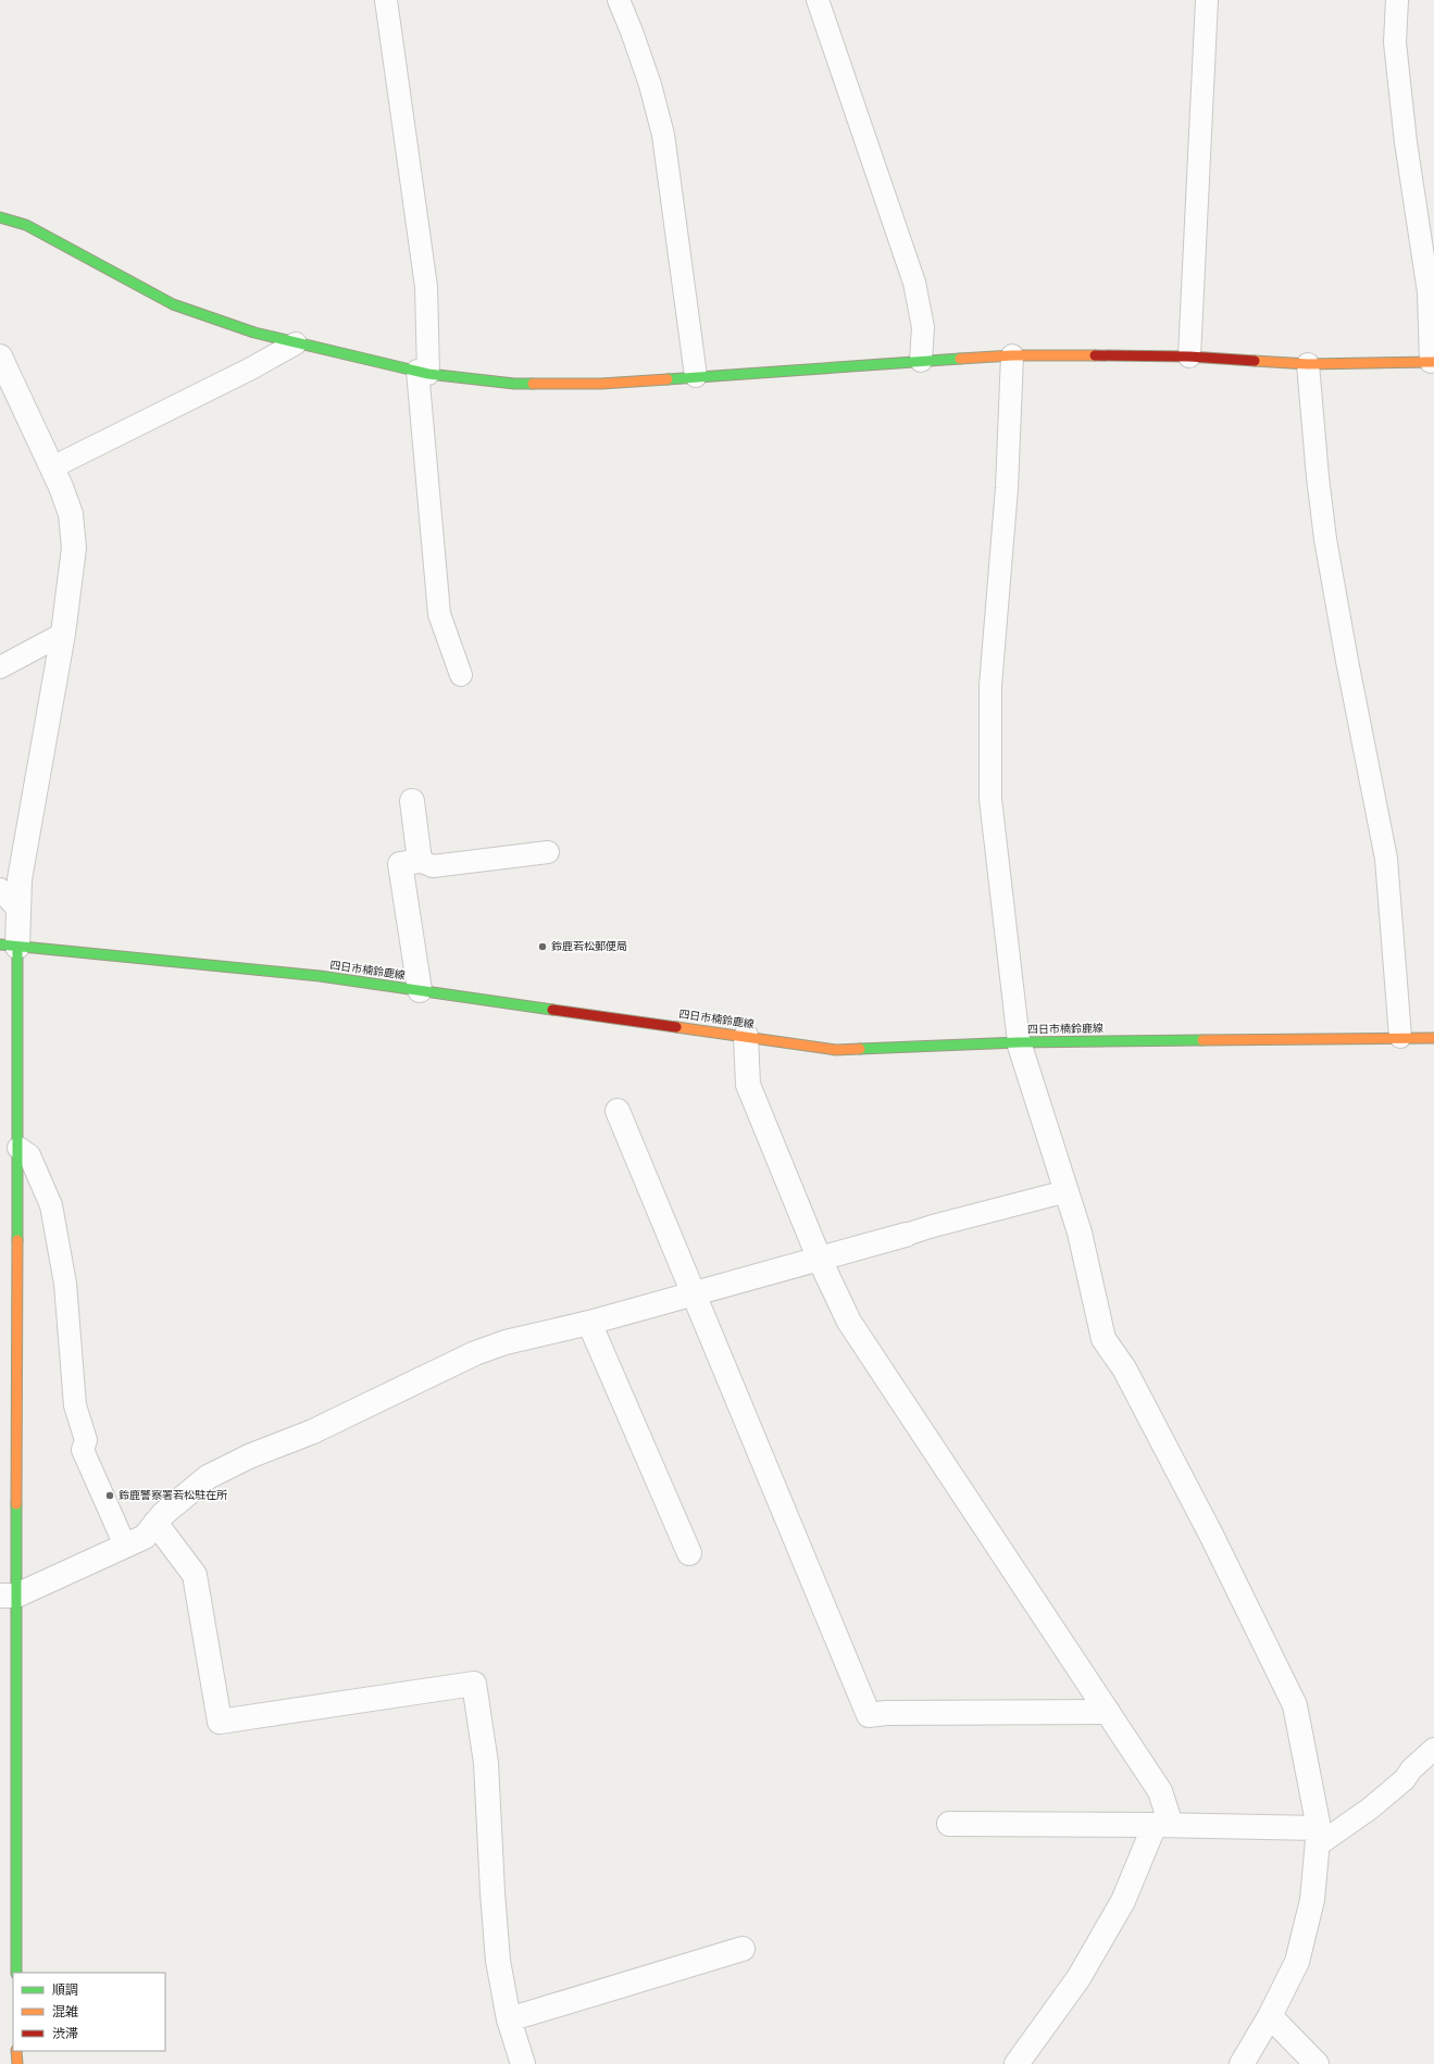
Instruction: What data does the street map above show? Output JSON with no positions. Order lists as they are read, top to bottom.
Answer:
{
  "streets": {
    "main road": ["四日市楠鈴鹿線"]
  },
  "places": ["鈴鹿若松郵便局", "鈴鹿警察署若松駐在所"],
  "legend": ["順調", "混雑", "渋滞"]
}
